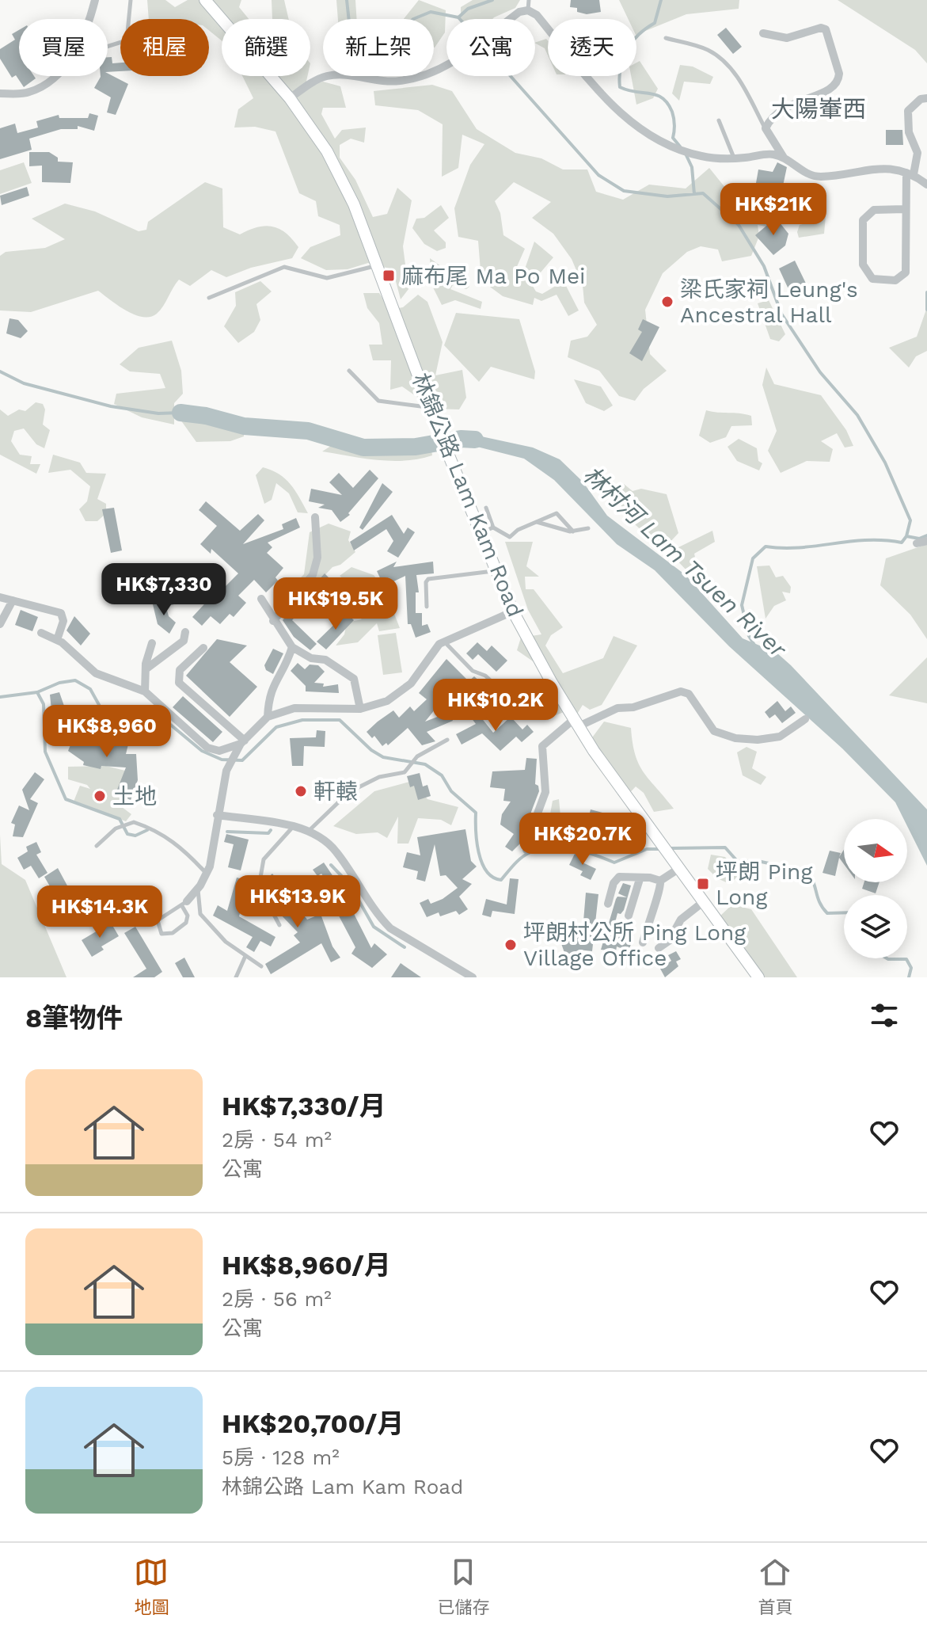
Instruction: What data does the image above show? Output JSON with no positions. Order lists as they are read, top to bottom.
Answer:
{
  "streets": {
    "main road": ["林錦公路 Lam Kam Road"]
  },
  "districts": ["大陽輋西"],
  "water": ["林村河 Lam Tsuen River"],
  "places": {
    "transit": ["麻布尾 Ma Po Mei", "坪朗 Ping Long"],
    "other": [
      "梁氏家祠 Leung's Ancestral Hall",
      "軒轅",
      "土地",
      "坪朗村公所 Ping Long Village Office"
    ]
  },
  "north": "right",
  "page": {
    "chip": [
      "買屋",
      "租屋",
      "篩選",
      "新上架",
      "公寓",
      "透天"
    ],
    "price": [
      "HK$21K",
      "HK$7,330",
      "HK$19.5K",
      "HK$10.2K",
      "HK$8,960",
      "HK$20.7K",
      "HK$13.9K",
      "HK$14.3K"
    ],
    "heading": "8筆物件",
    "list": [
      {
        "name": "HK$7,330/月",
        "note": "2房 · 54 m² · 公寓"
      },
      {
        "name": "HK$8,960/月",
        "note": "2房 · 56 m² · 公寓"
      },
      {
        "name": "HK$20,700/月",
        "note": "5房 · 128 m² · 林錦公路 Lam Kam Road"
      }
    ],
    "tabs": ["地圖", "已儲存", "首頁"]
  }
}
